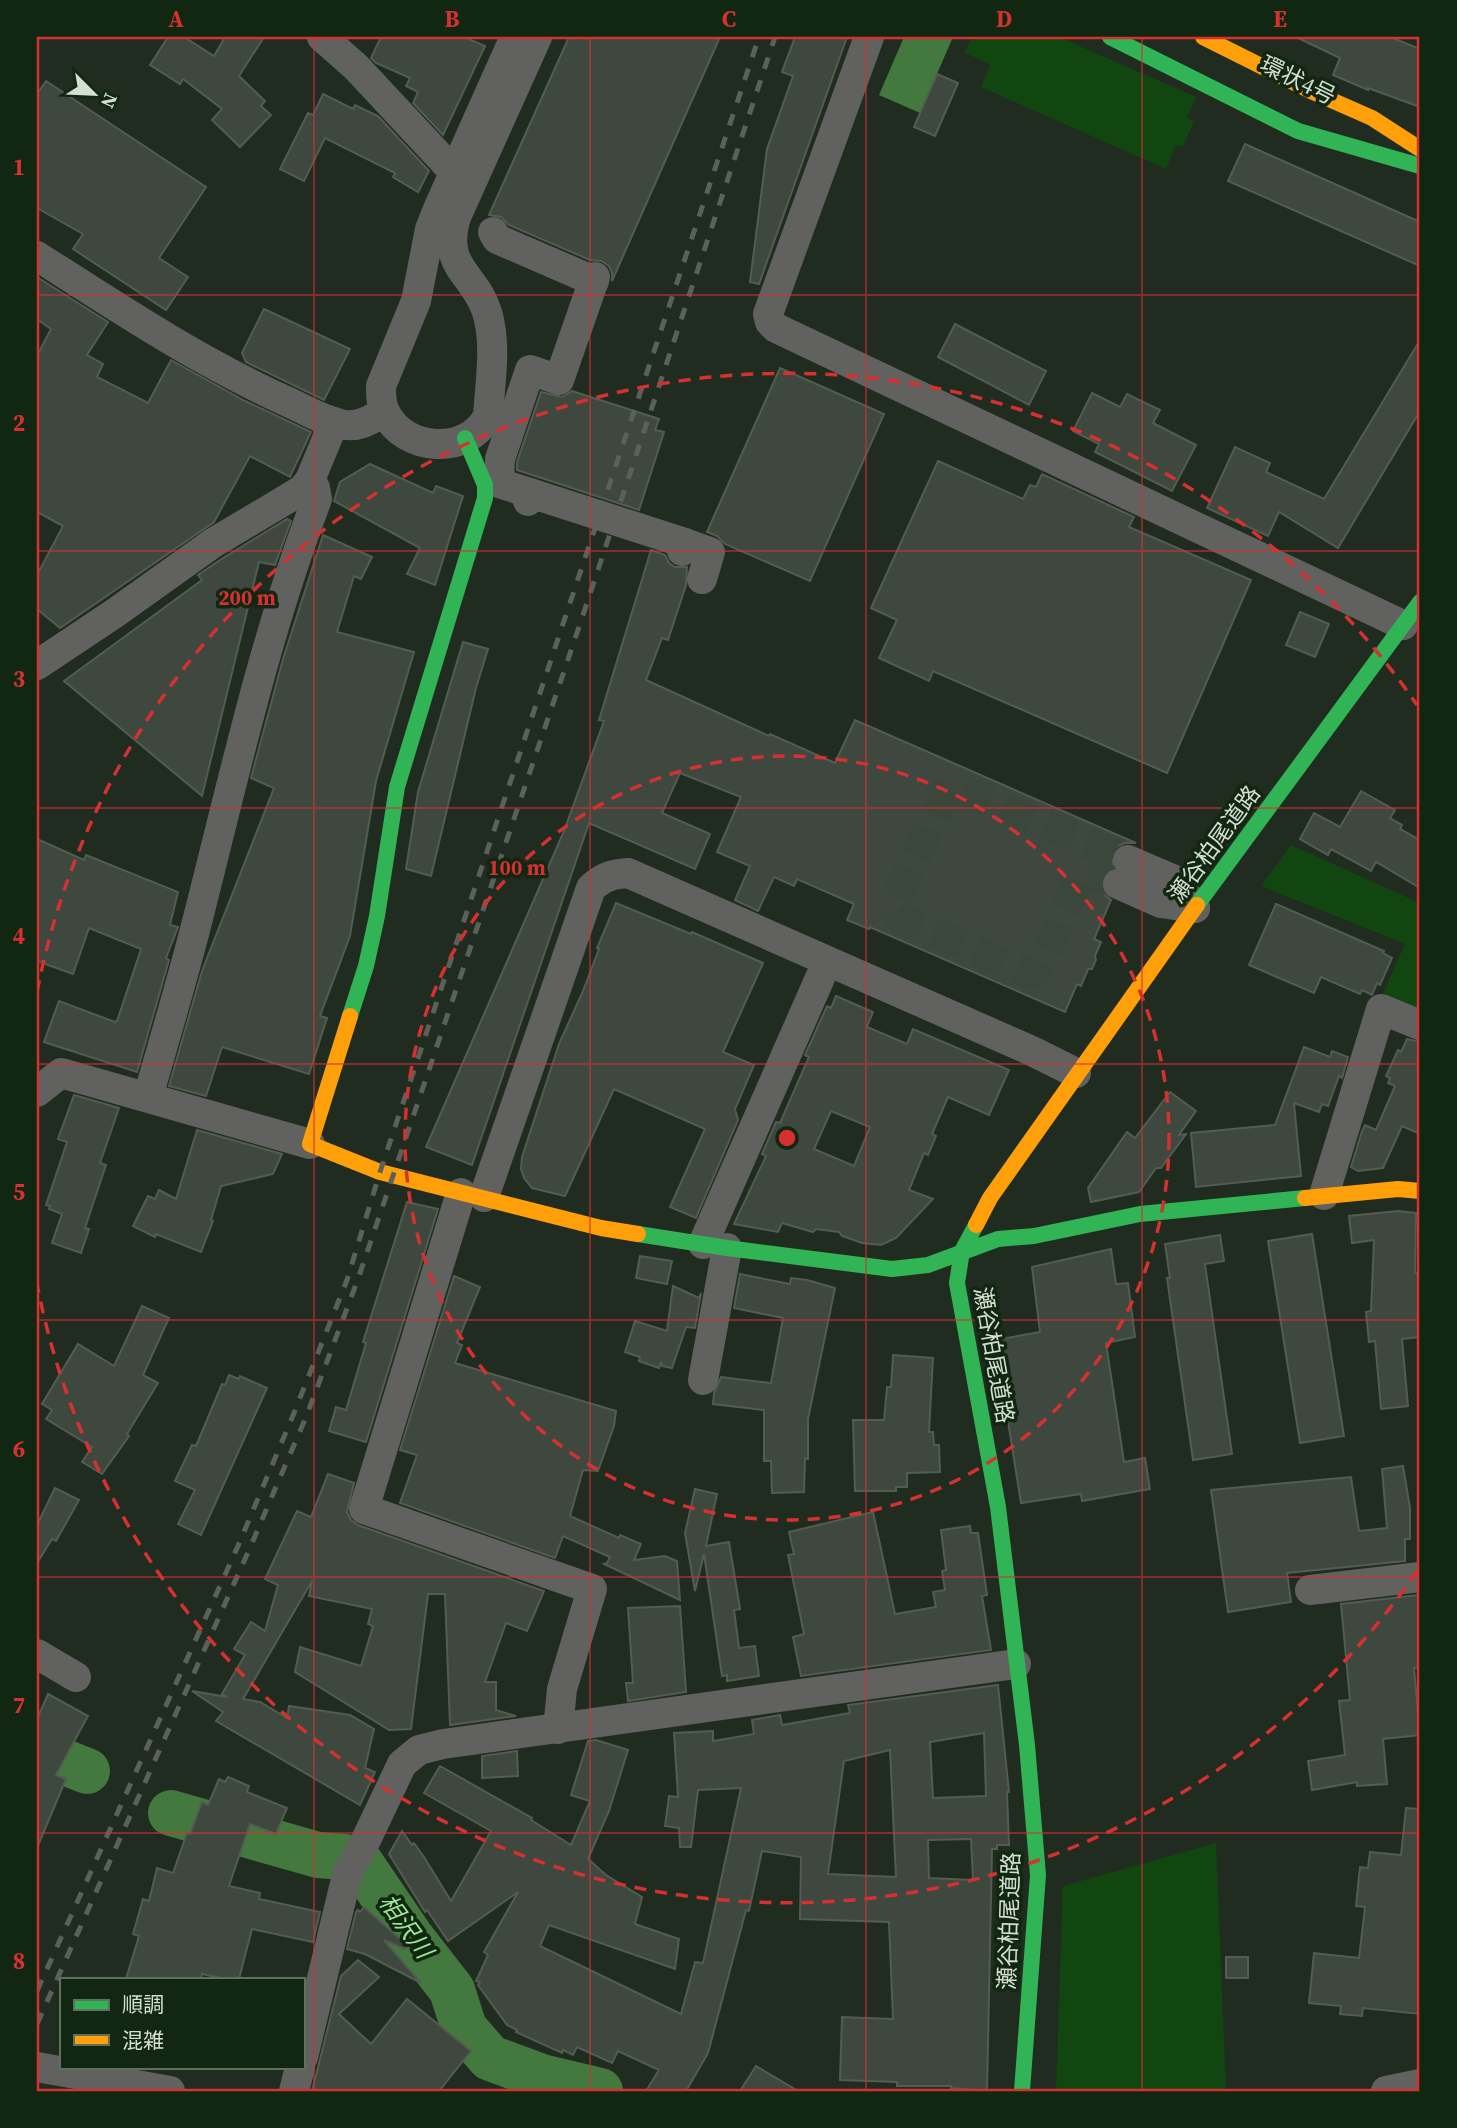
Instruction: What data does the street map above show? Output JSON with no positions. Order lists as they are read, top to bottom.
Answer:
{
  "streets": {
    "main road": ["環状4号", "瀬谷柏尾道路"]
  },
  "water": ["相沢川"],
  "legend": ["順調", "混雑"],
  "north": "bottom right",
  "grid": {
    "columns": [
      "A",
      "B",
      "C",
      "D",
      "E"
    ],
    "rows": [
      "1",
      "2",
      "3",
      "4",
      "5",
      "6",
      "7",
      "8"
    ]
  },
  "rings": ["200 m", "100 m"]
}
